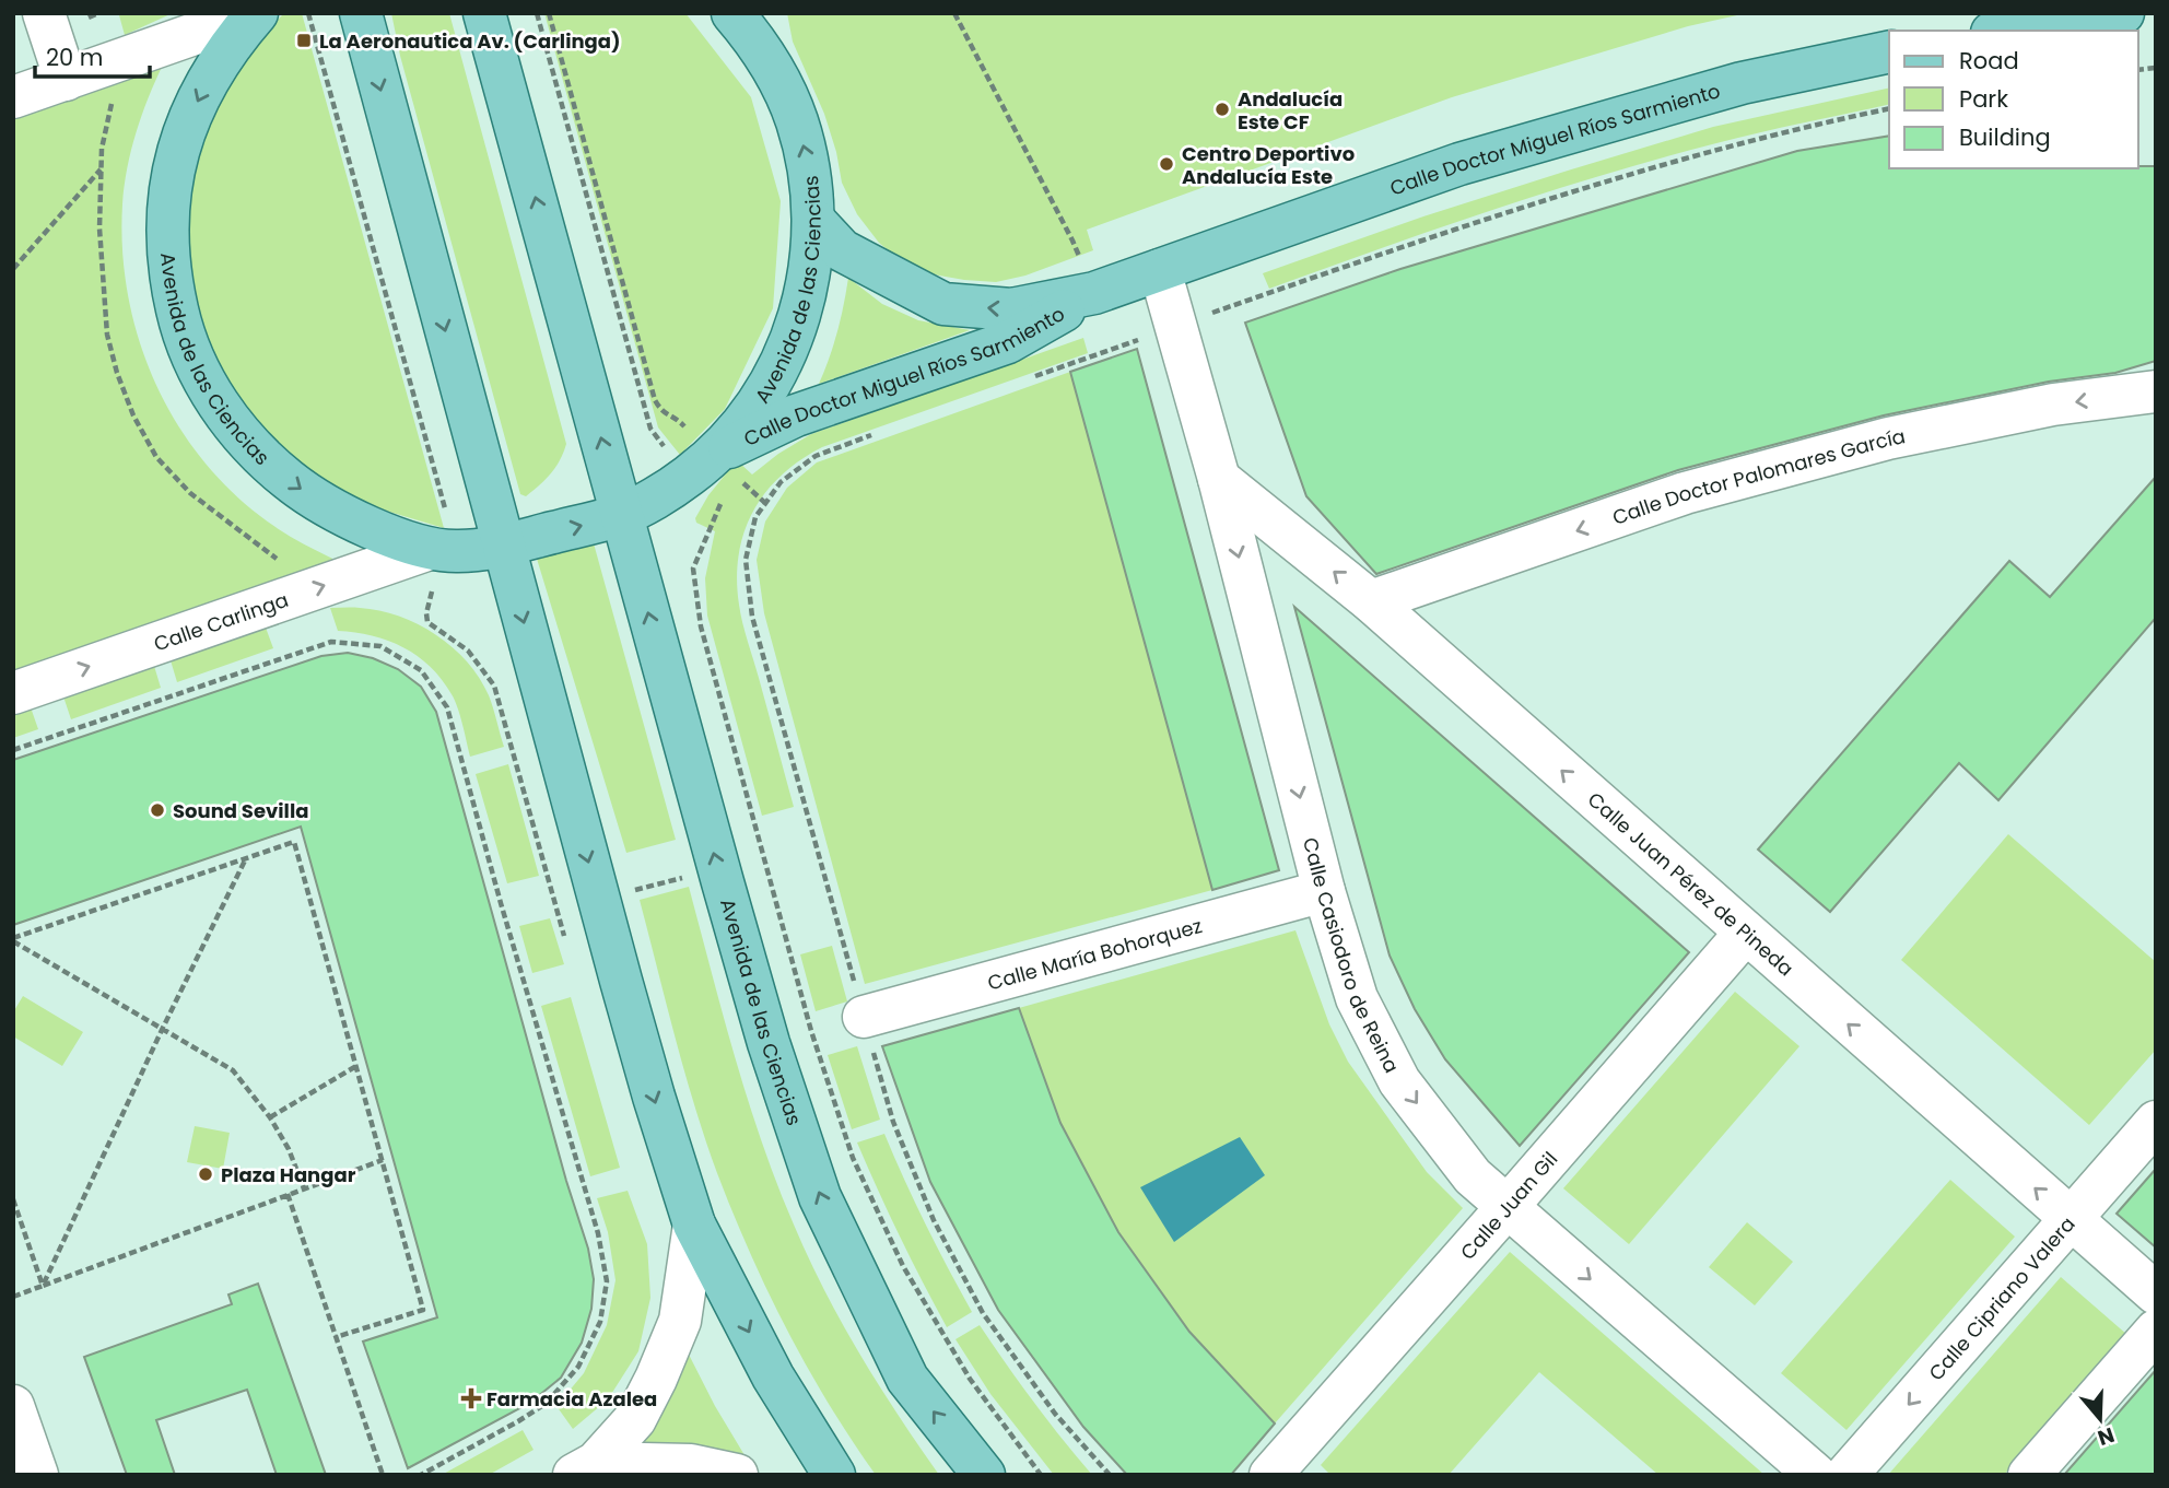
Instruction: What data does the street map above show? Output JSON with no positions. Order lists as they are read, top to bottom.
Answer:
{
  "streets": {
    "main road": ["Calle Doctor Miguel Ríos Sarmiento", "Avenida de las Ciencias"],
    "street": [
      "Calle Doctor Palomares García",
      "Calle Carlinga",
      "Calle Juan Pérez de Pineda",
      "Calle Casiodoro de Reina",
      "Calle María Bohorquez",
      "Calle Juan Gil",
      "Calle Cipriano Valera"
    ]
  },
  "crossings": [
    ["Calle Doctor Miguel Ríos Sarmiento", "Avenida de las Ciencias"],
    ["Calle Doctor Miguel Ríos Sarmiento", "Calle Casiodoro de Reina"],
    ["Avenida de las Ciencias", "Calle Carlinga"],
    ["Calle Doctor Palomares García", "Calle Juan Pérez de Pineda"],
    ["Calle Juan Pérez de Pineda", "Calle Casiodoro de Reina"],
    ["Calle Juan Pérez de Pineda", "Calle Juan Gil"],
    ["Calle Juan Pérez de Pineda", "Calle Cipriano Valera"],
    ["Calle Casiodoro de Reina", "Calle María Bohorquez"],
    ["Calle Casiodoro de Reina", "Calle Juan Gil"]
  ],
  "one_way": [
    "Calle Doctor Palomares García",
    "Calle Carlinga",
    "Calle Juan Pérez de Pineda",
    "Calle Casiodoro de Reina"
  ],
  "places": {
    "transit": ["La Aeronautica Av. (Carlinga)"],
    "other": [
      "Andalucía Este CF",
      "Centro Deportivo Andalucía Este",
      "Sound Sevilla",
      "Plaza Hangar"
    ],
    "health": ["Farmacia Azalea"]
  },
  "legend": ["Road", "Park", "Building"],
  "scale_bar": "20 m",
  "north": "bottom"
}
